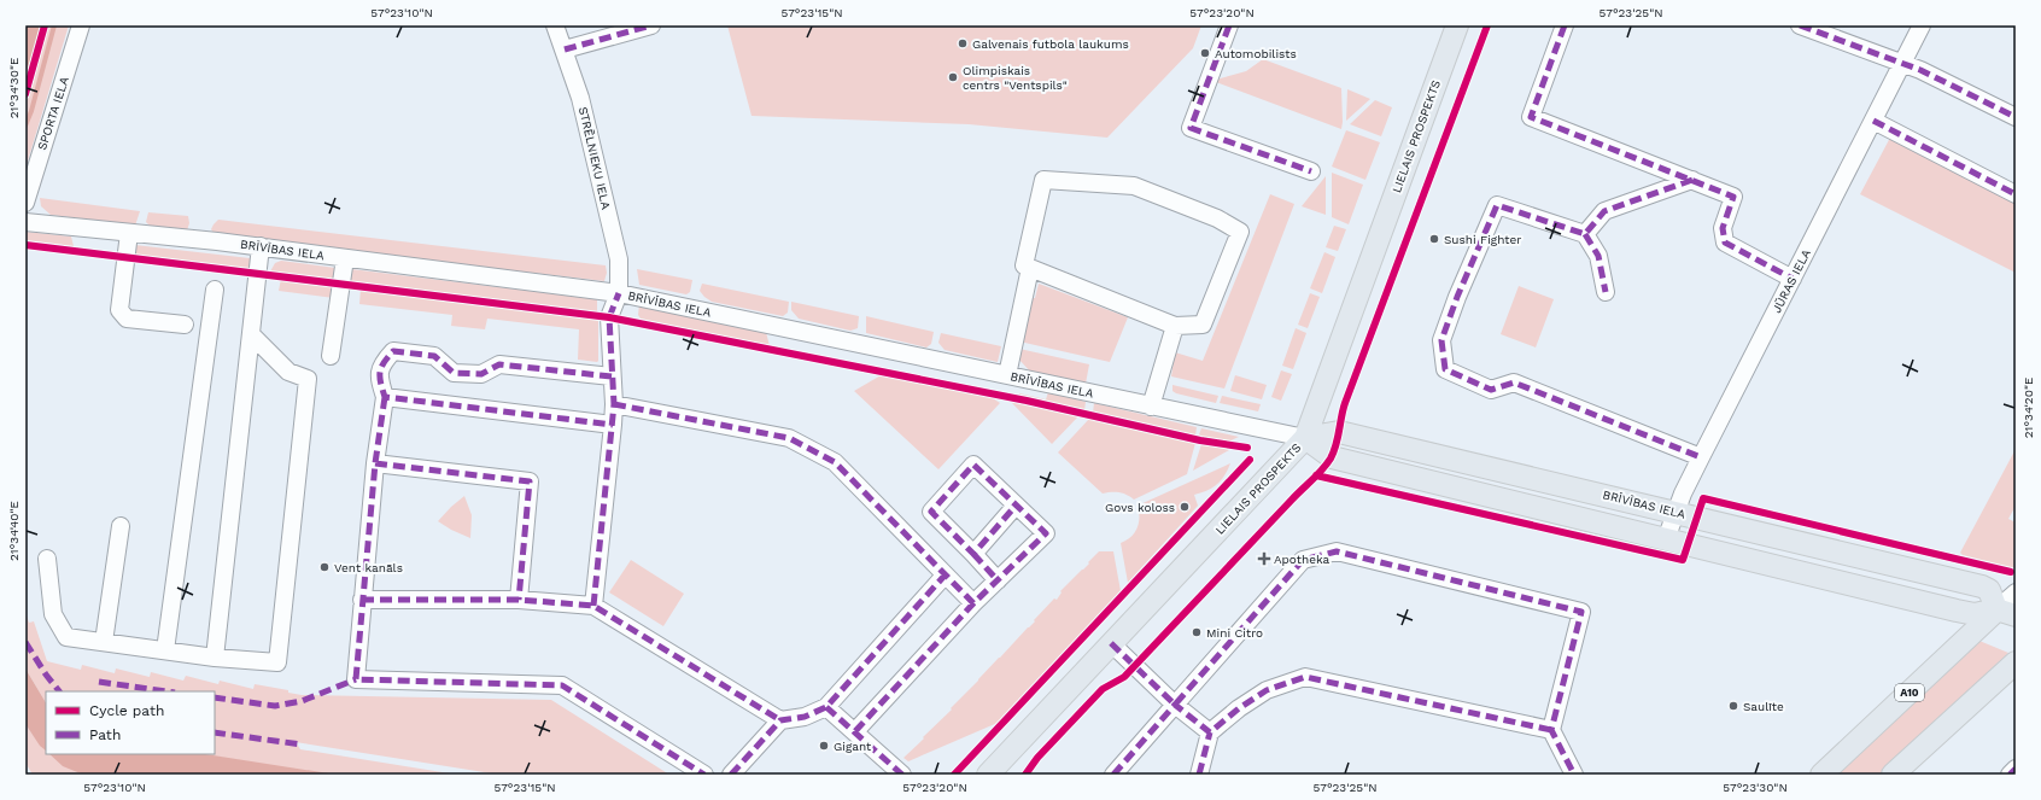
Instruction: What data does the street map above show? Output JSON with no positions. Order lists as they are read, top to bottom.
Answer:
{
  "streets": {
    "main road": ["LIELAIS PROSPEKTS", "BRĪVĪBAS IELA", "A10"],
    "street": ["SPORTA IELA", "STRĒLNIEKU IELA", "JŪRAS IELA"]
  },
  "crossings": [
    ["LIELAIS PROSPEKTS", "BRĪVĪBAS IELA"],
    ["STRĒLNIEKU IELA", "BRĪVĪBAS IELA"],
    ["BRĪVĪBAS IELA", "JŪRAS IELA"],
    ["BRĪVĪBAS IELA", "A10"]
  ],
  "places": {
    "other": [
      "Galvenais futbola laukums",
      "Automobilists",
      "Olimpiskais centrs \"Ventspils\"",
      "Sushi Fighter",
      "Govs koloss",
      "Vent kanāls",
      "Mini Citro",
      "Saulīte",
      "Gigant"
    ],
    "health": ["Apotheka"]
  },
  "legend": ["Cycle path", "Path"],
  "coordinates": [
    "57°23'10\"N",
    "57°23'15\"N",
    "57°23'20\"N",
    "57°23'25\"N",
    "21°34'30\"E",
    "21°34'20\"E",
    "21°34'40\"E",
    "57°23'30\"N"
  ]
}
